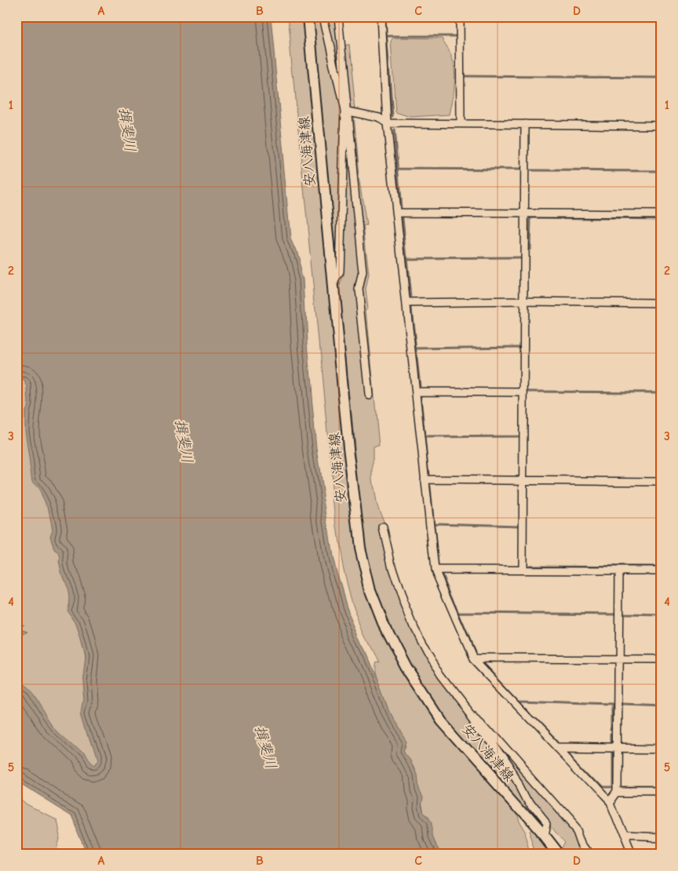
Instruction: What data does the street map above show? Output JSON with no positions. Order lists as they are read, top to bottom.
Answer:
{
  "streets": {
    "main road": ["安八海津線"]
  },
  "water": ["揖斐川"],
  "grid": {
    "columns": [
      "A",
      "B",
      "C",
      "D"
    ],
    "rows": [
      "1",
      "2",
      "3",
      "4",
      "5"
    ]
  }
}
